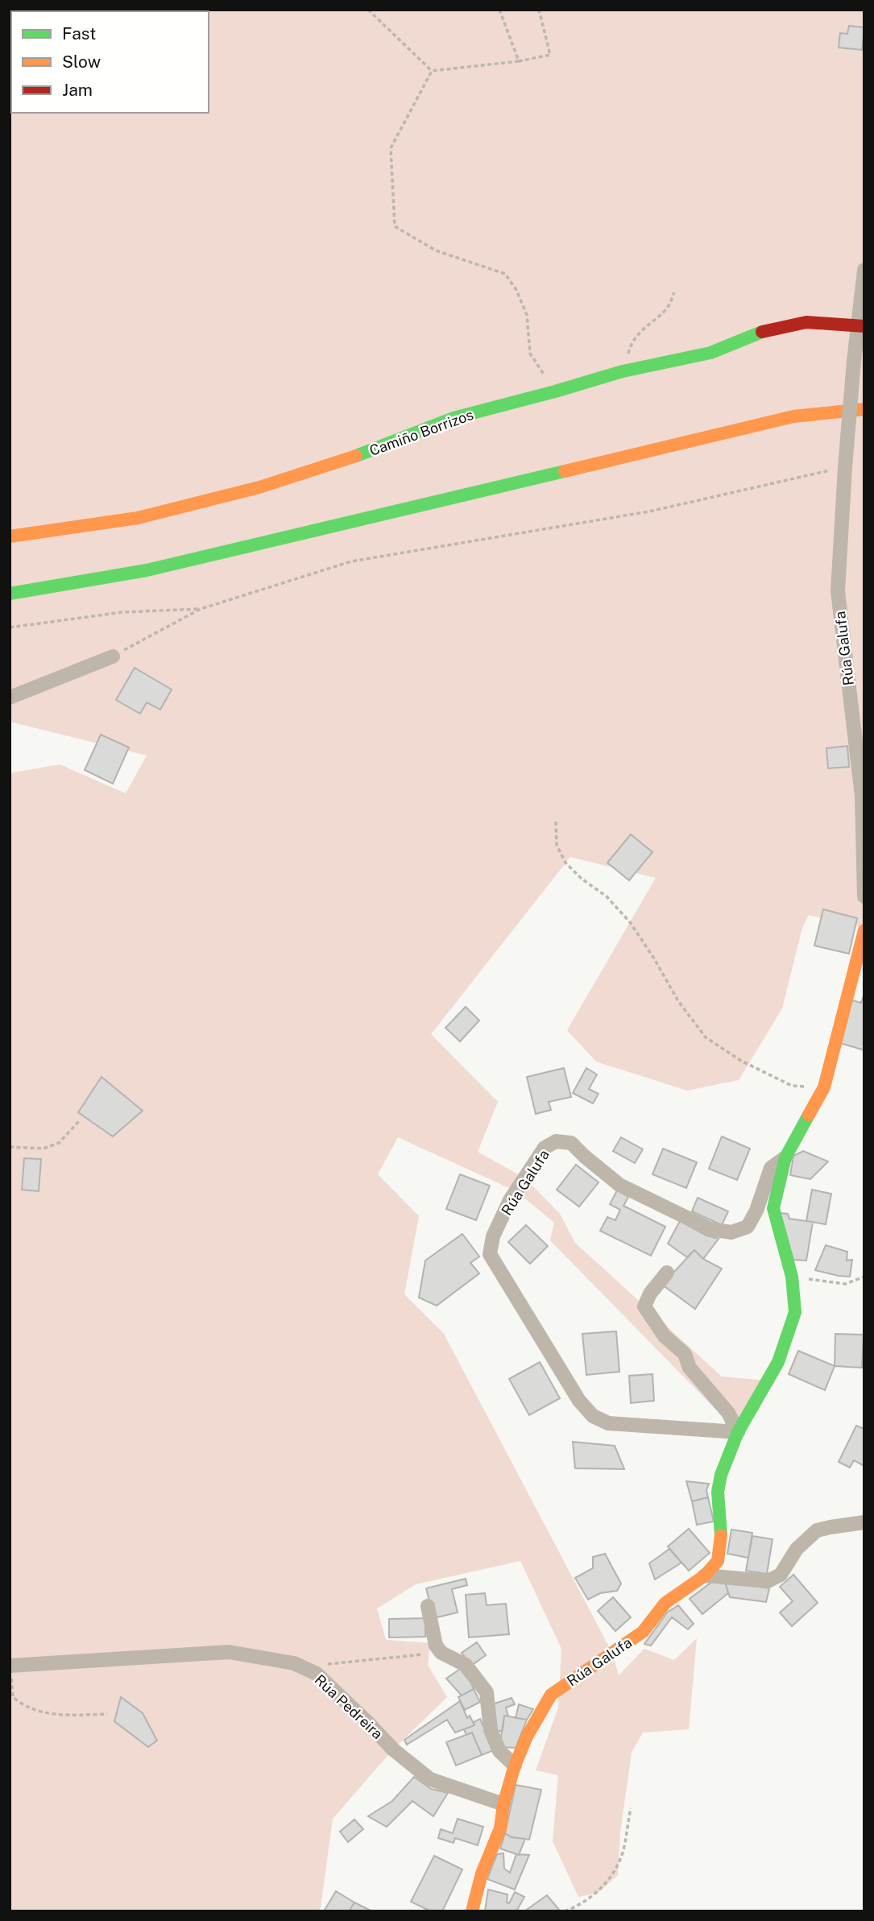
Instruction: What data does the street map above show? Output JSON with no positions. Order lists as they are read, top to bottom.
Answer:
{
  "streets": {
    "main road": ["Camiño Borrizos", "Rúa Galufa"],
    "street": ["Rúa Pedreira"]
  },
  "crossings": [
    ["Camiño Borrizos", "Rúa Galufa"],
    ["Rúa Galufa", "Rúa Pedreira"]
  ],
  "legend": ["Fast", "Slow", "Jam"]
}
